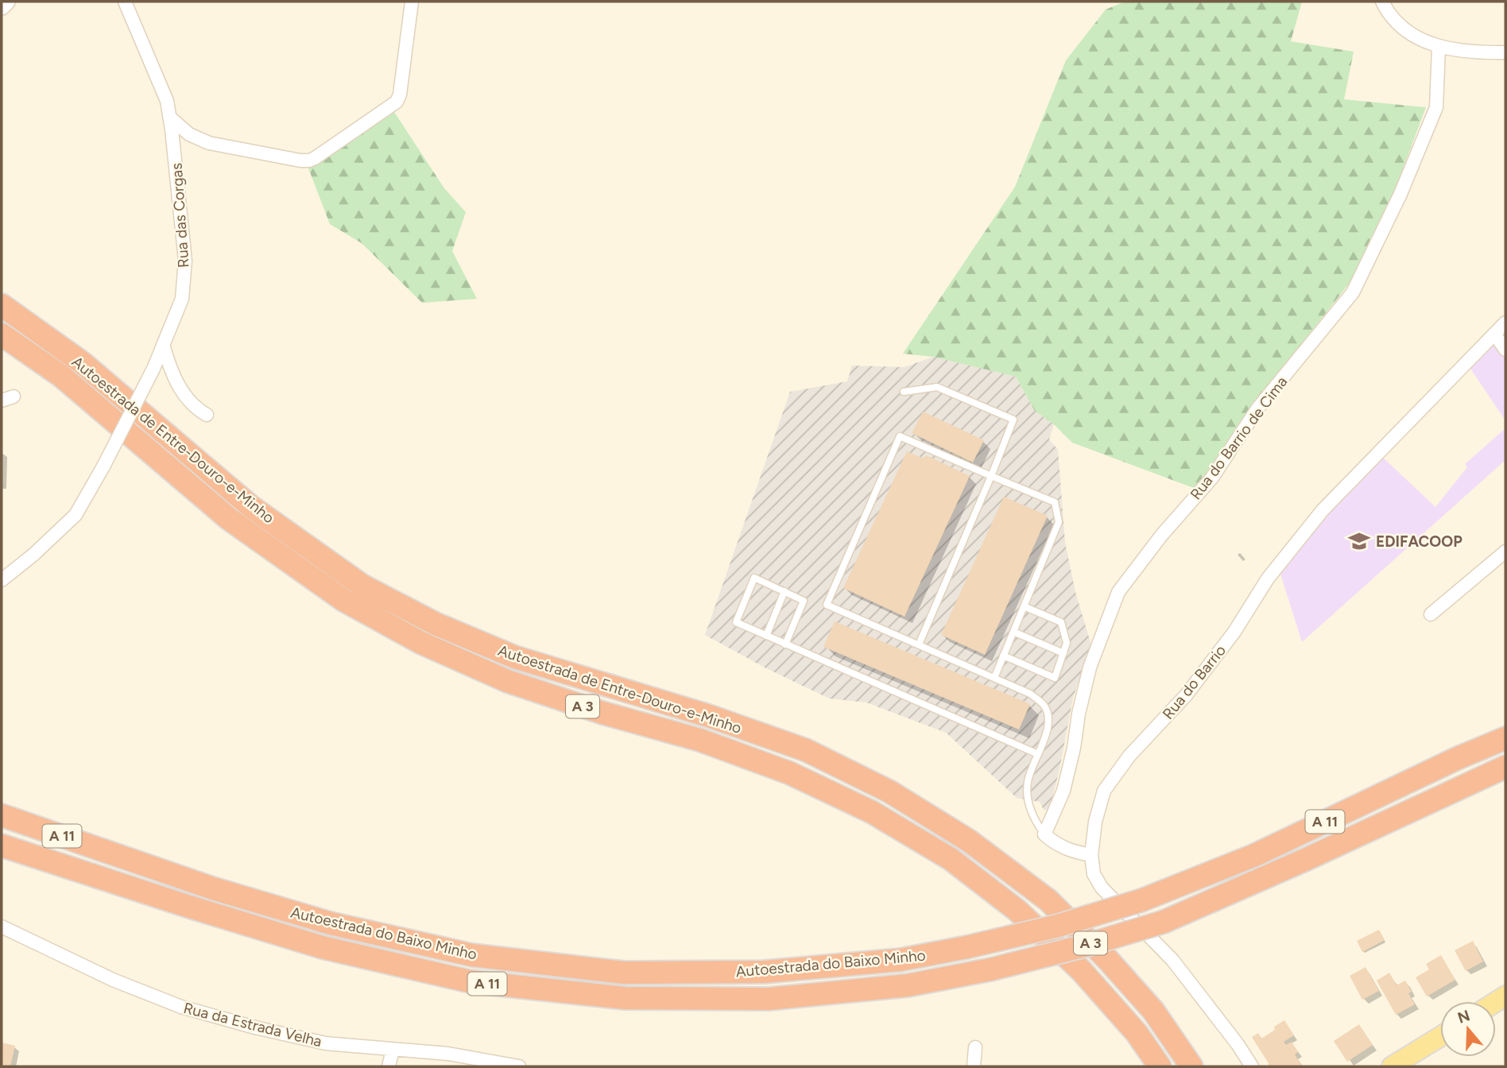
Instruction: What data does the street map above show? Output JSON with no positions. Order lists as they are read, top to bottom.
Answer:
{
  "streets": {
    "highway": [
      "Autoestrada de Entre-Douro-e-Minho",
      "A 3",
      "A 11",
      "Autoestrada do Baixo Minho"
    ],
    "street": [
      "Rua das Corgas",
      "Rua do Barrio de Cima",
      "Rua do Barrio",
      "Rua da Estrada Velha"
    ]
  },
  "places": {
    "school or university": ["EDIFACOOP"]
  },
  "north": "top"
}
